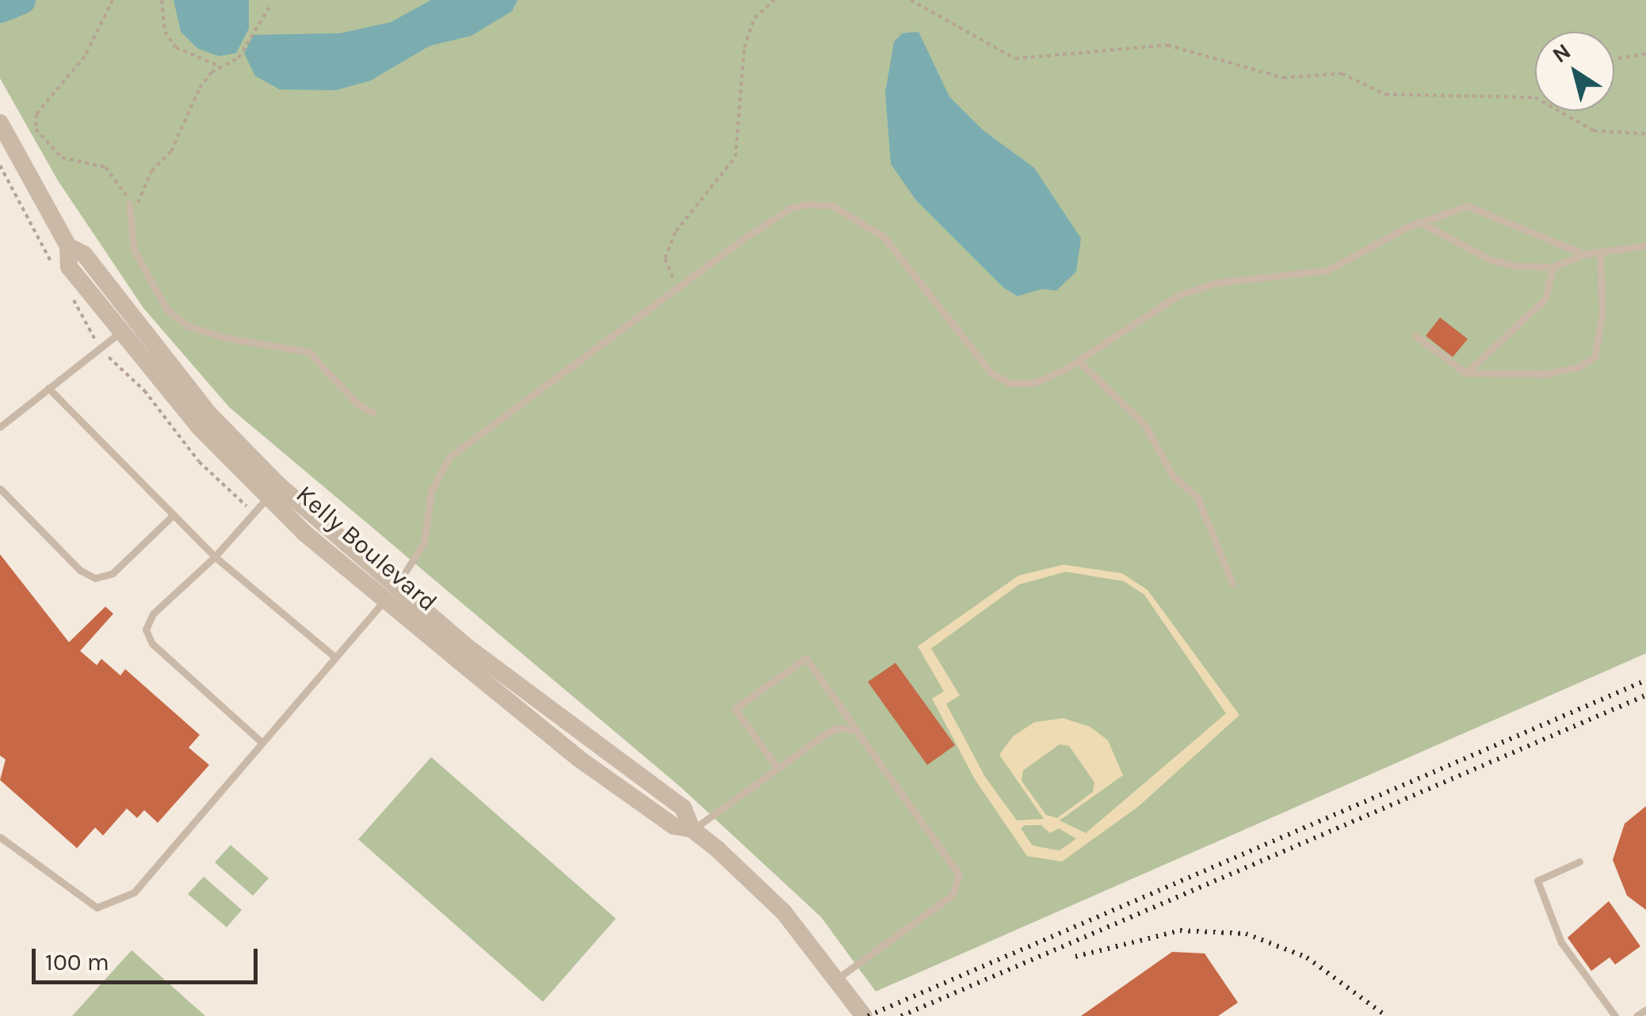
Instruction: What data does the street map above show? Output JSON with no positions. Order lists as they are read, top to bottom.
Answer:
{
  "streets": {
    "street": ["Kelly Boulevard"]
  },
  "scale_bar": "100 m",
  "north": "top left"
}
